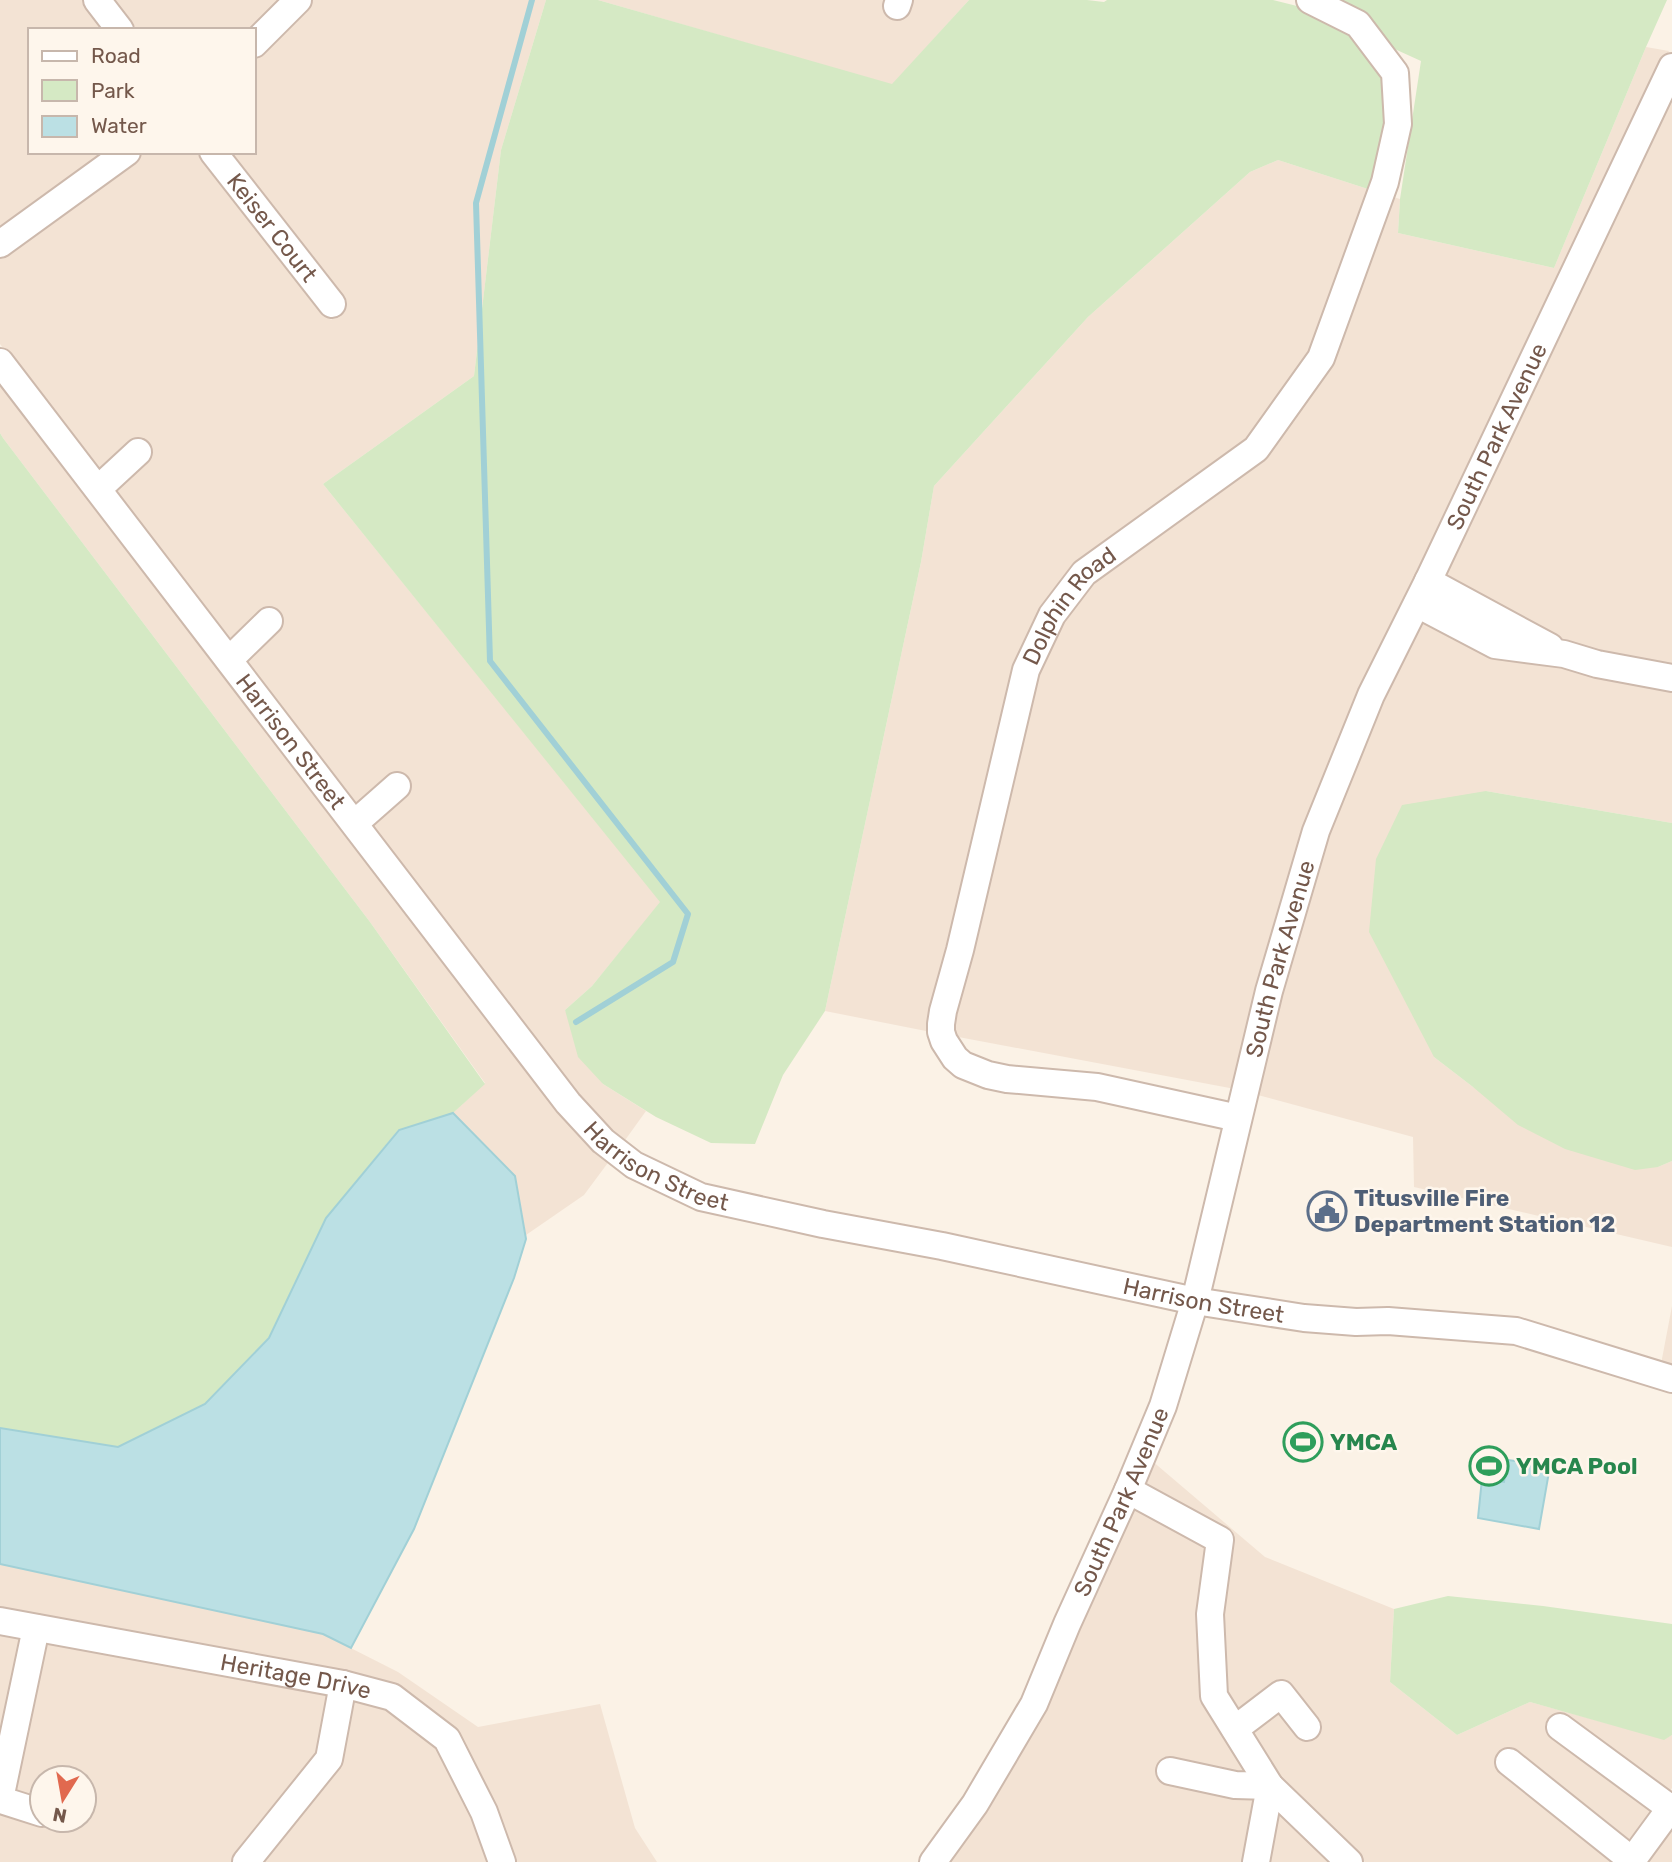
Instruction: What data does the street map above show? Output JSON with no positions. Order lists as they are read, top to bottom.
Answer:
{
  "streets": {
    "street": [
      "Keiser Court",
      "South Park Avenue",
      "Dolphin Road",
      "Harrison Street",
      "Heritage Drive"
    ]
  },
  "crossings": [
    ["South Park Avenue", "Dolphin Road"],
    ["South Park Avenue", "Harrison Street"]
  ],
  "places": {
    "public building": ["Titusville Fire Department Station 12"],
    "sports": ["YMCA", "YMCA Pool"]
  },
  "legend": ["Road", "Park", "Water"],
  "north": "bottom"
}
